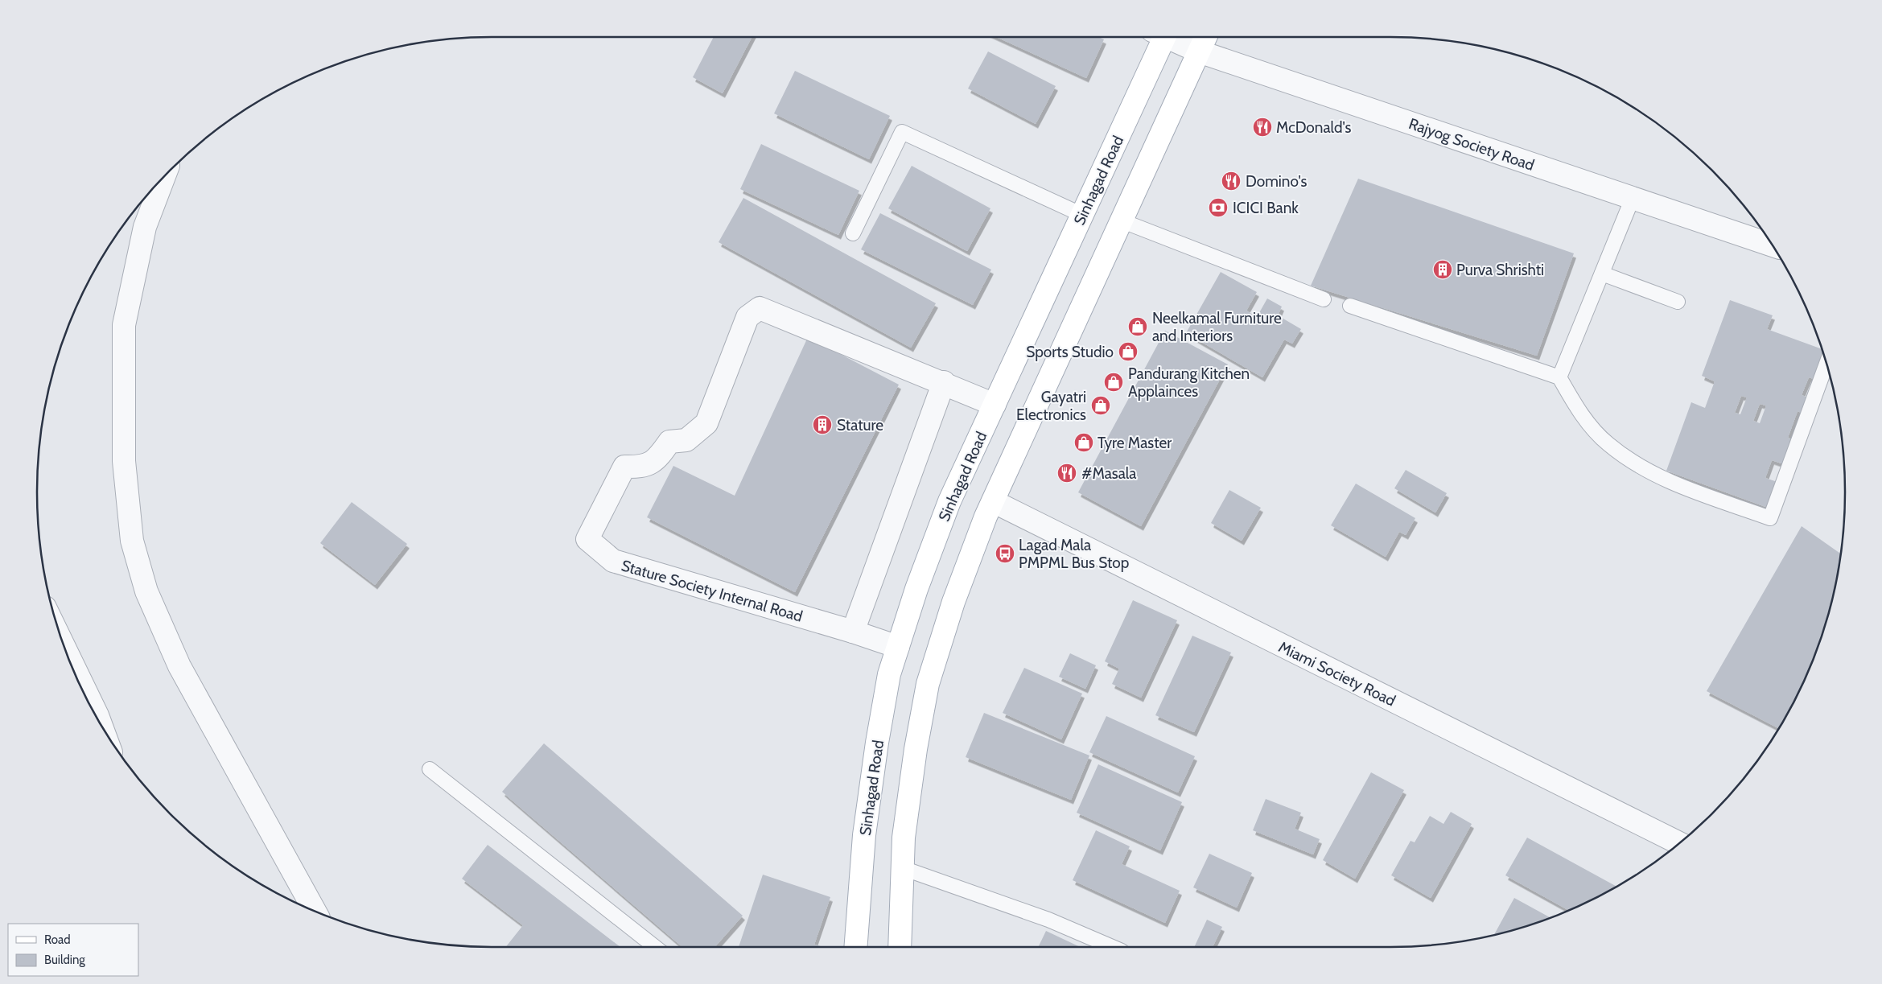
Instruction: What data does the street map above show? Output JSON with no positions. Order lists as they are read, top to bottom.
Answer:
{
  "streets": {
    "main road": ["Sinhagad Road"],
    "street": ["Rajyog Society Road", "Stature Society Internal Road", "Miami Society Road"]
  },
  "crossings": [
    ["Sinhagad Road", "Stature Society Internal Road"]
  ],
  "places": {
    "restaurant": ["McDonald's", "Domino's", "#Masala"],
    "bank": ["ICICI Bank"],
    "building": ["Purva Shrishti", "Stature"],
    "shop": [
      "Neelkamal Furniture and Interiors",
      "Sports Studio",
      "Pandurang Kitchen Applainces",
      "Gayatri Electronics",
      "Tyre Master"
    ],
    "bus stop": ["Lagad Mala PMPML Bus Stop"]
  },
  "legend": ["Road", "Building"]
}
